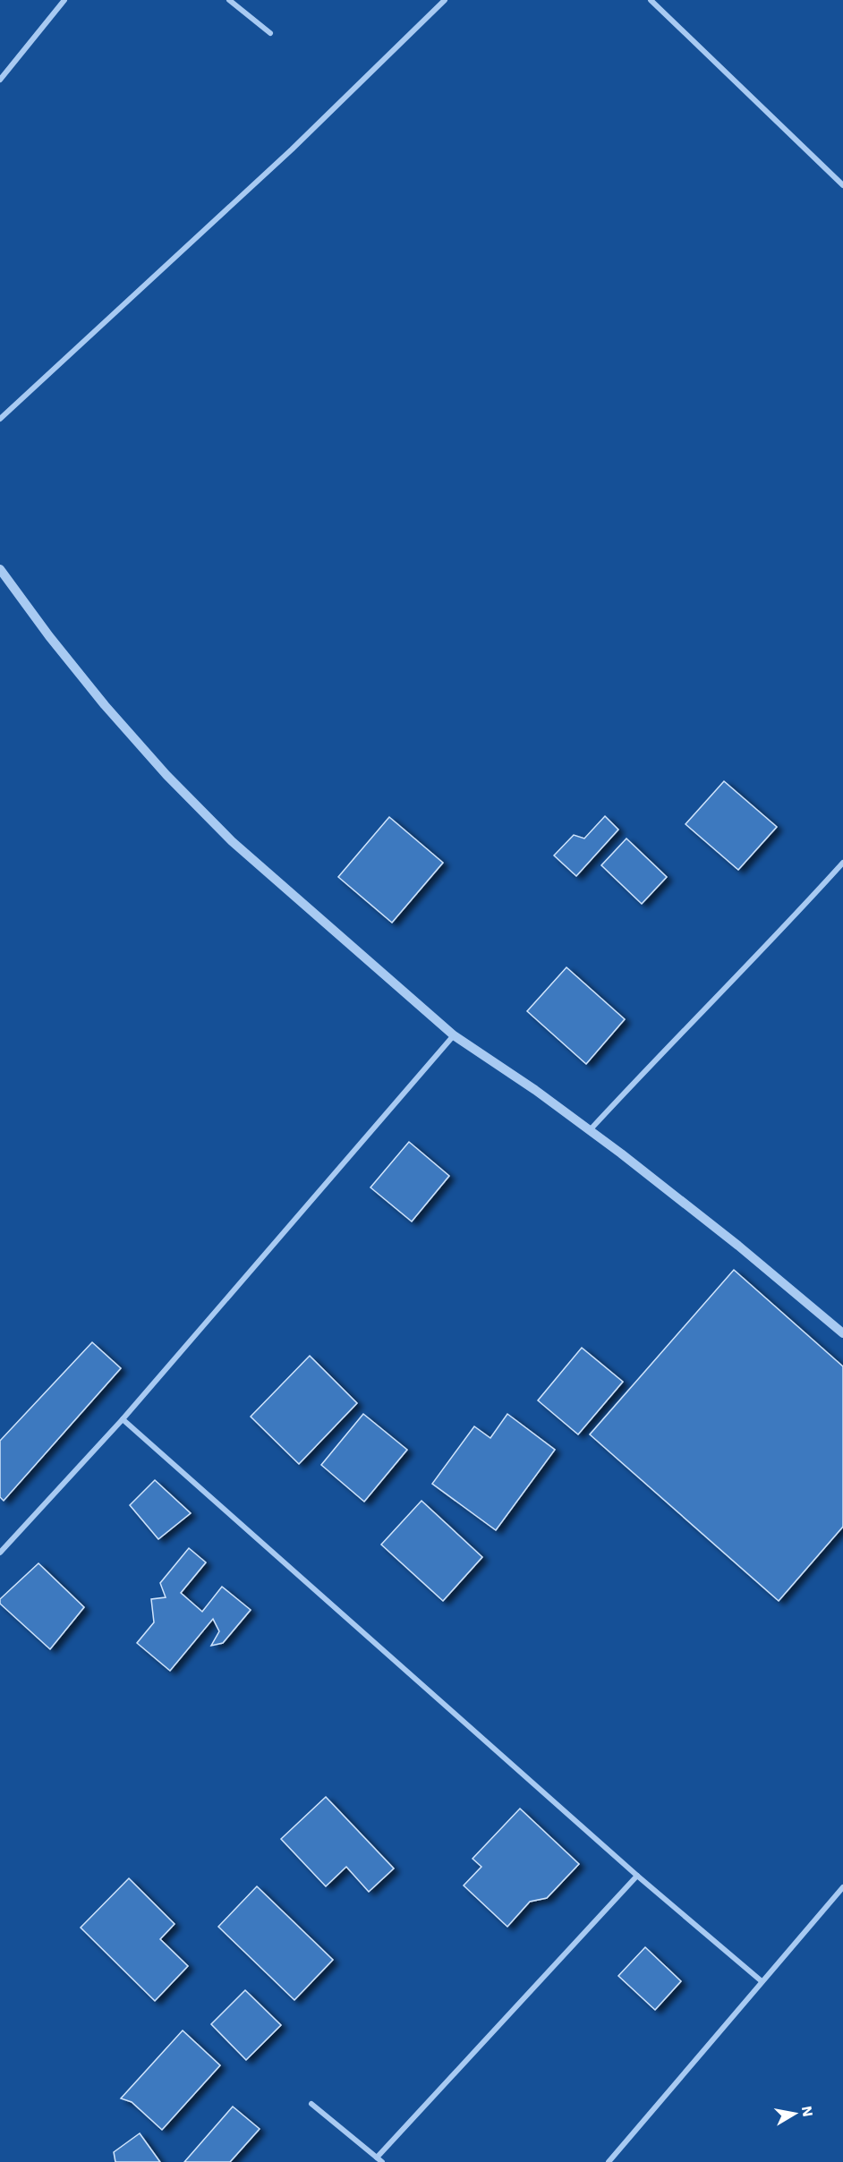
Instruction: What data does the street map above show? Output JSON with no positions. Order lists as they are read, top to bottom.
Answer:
{
  "north": "right"
}
